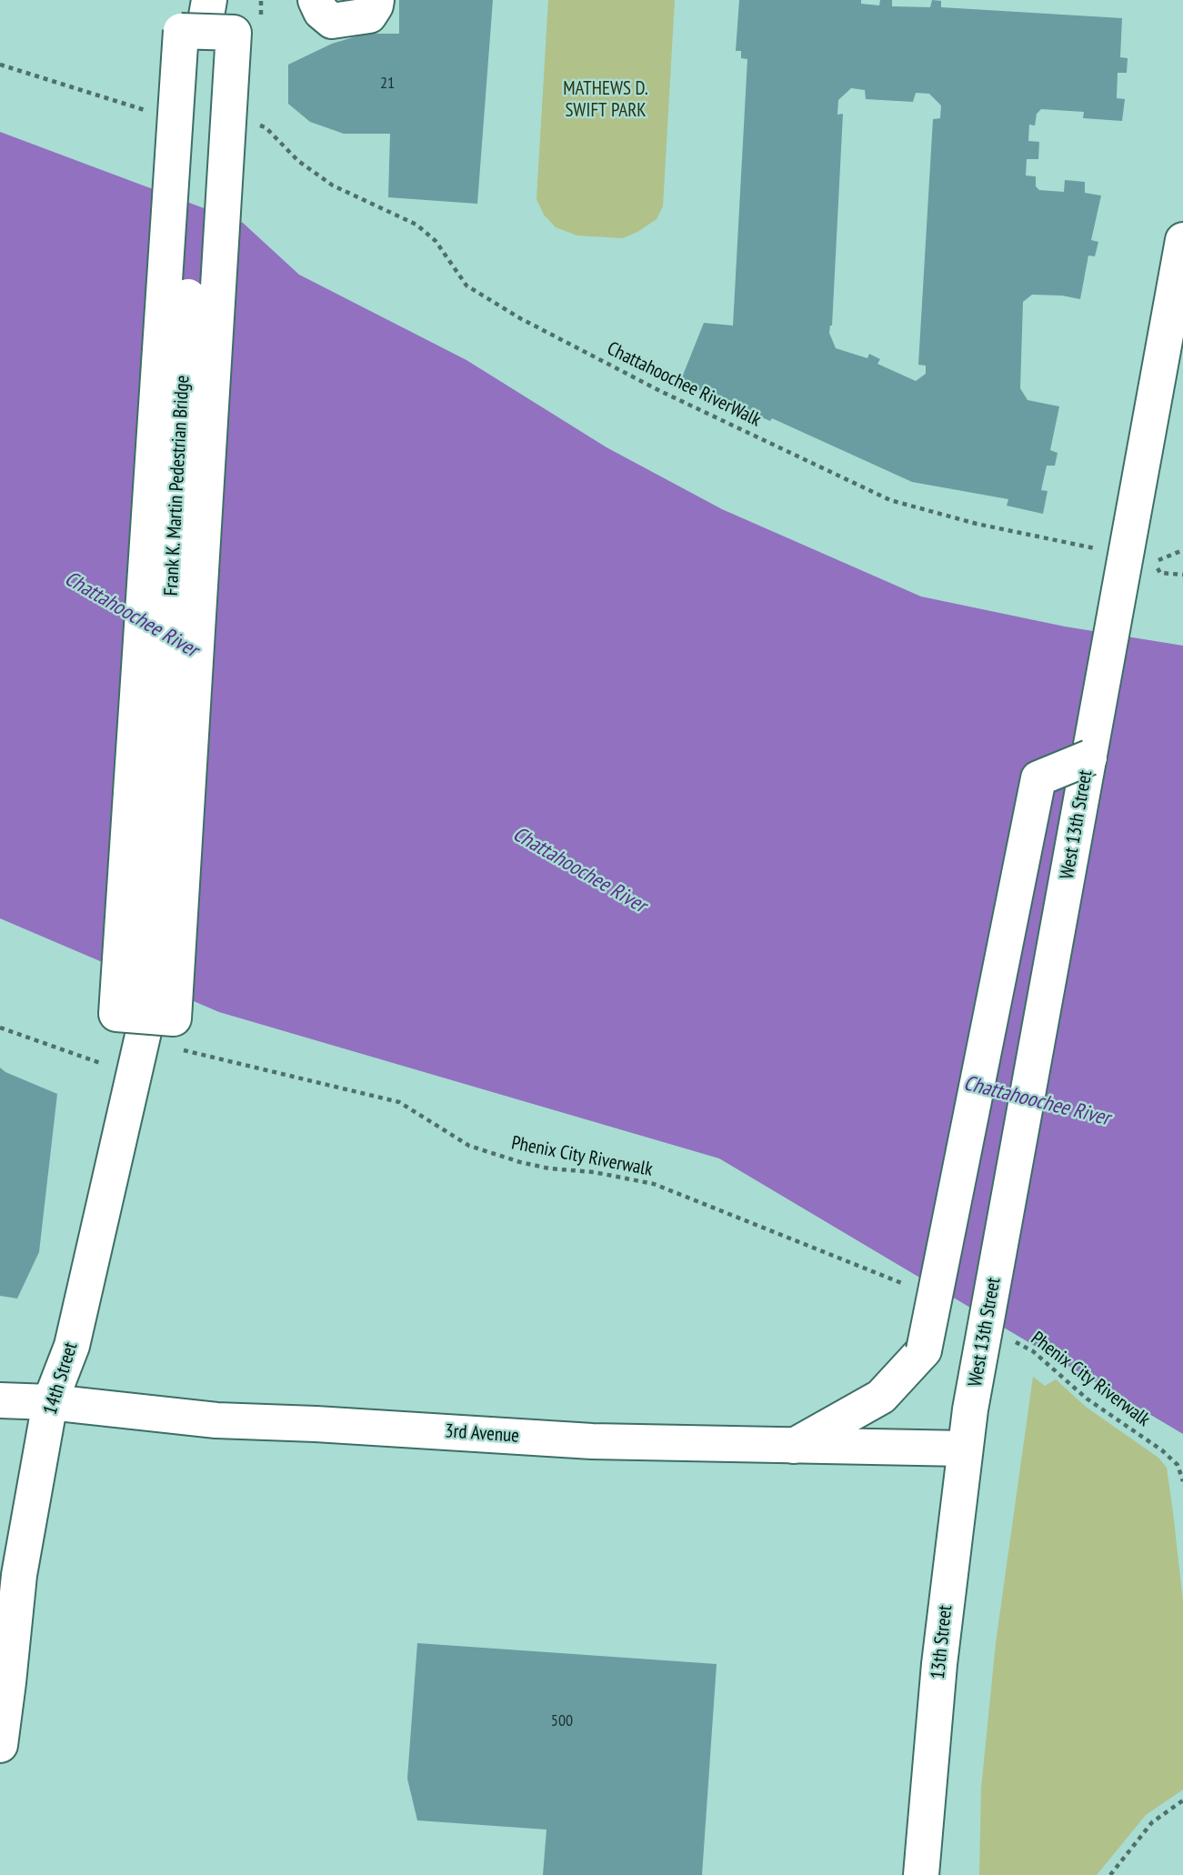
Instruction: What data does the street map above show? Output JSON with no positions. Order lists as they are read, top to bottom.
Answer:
{
  "streets": {
    "street": [
      "Frank K. Martin Pedestrian Bridge",
      "West 13th Street",
      "14th Street",
      "3rd Avenue",
      "13th Street"
    ],
    "path": ["Chattahoochee RiverWalk", "Phenix City Riverwalk"]
  },
  "crossings": [
    ["Frank K. Martin Pedestrian Bridge", "14th Street"],
    ["West 13th Street", "13th Street"],
    ["Phenix City Riverwalk", "14th Street"],
    ["14th Street", "3rd Avenue"],
    ["3rd Avenue", "13th Street"]
  ],
  "water": ["Chattahoochee River"],
  "parks": ["MATHEWS D. SWIFT PARK"],
  "house_numbers": ["21", "500"]
}
